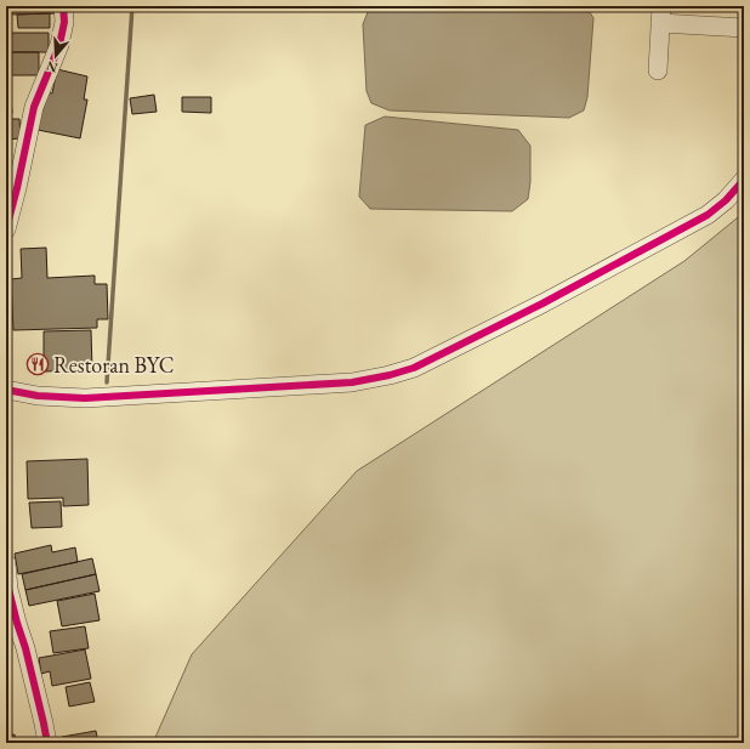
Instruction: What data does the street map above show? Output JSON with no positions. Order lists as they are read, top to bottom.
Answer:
{
  "places": {
    "restaurant": ["Restoran BYC"]
  },
  "north": "bottom"
}
